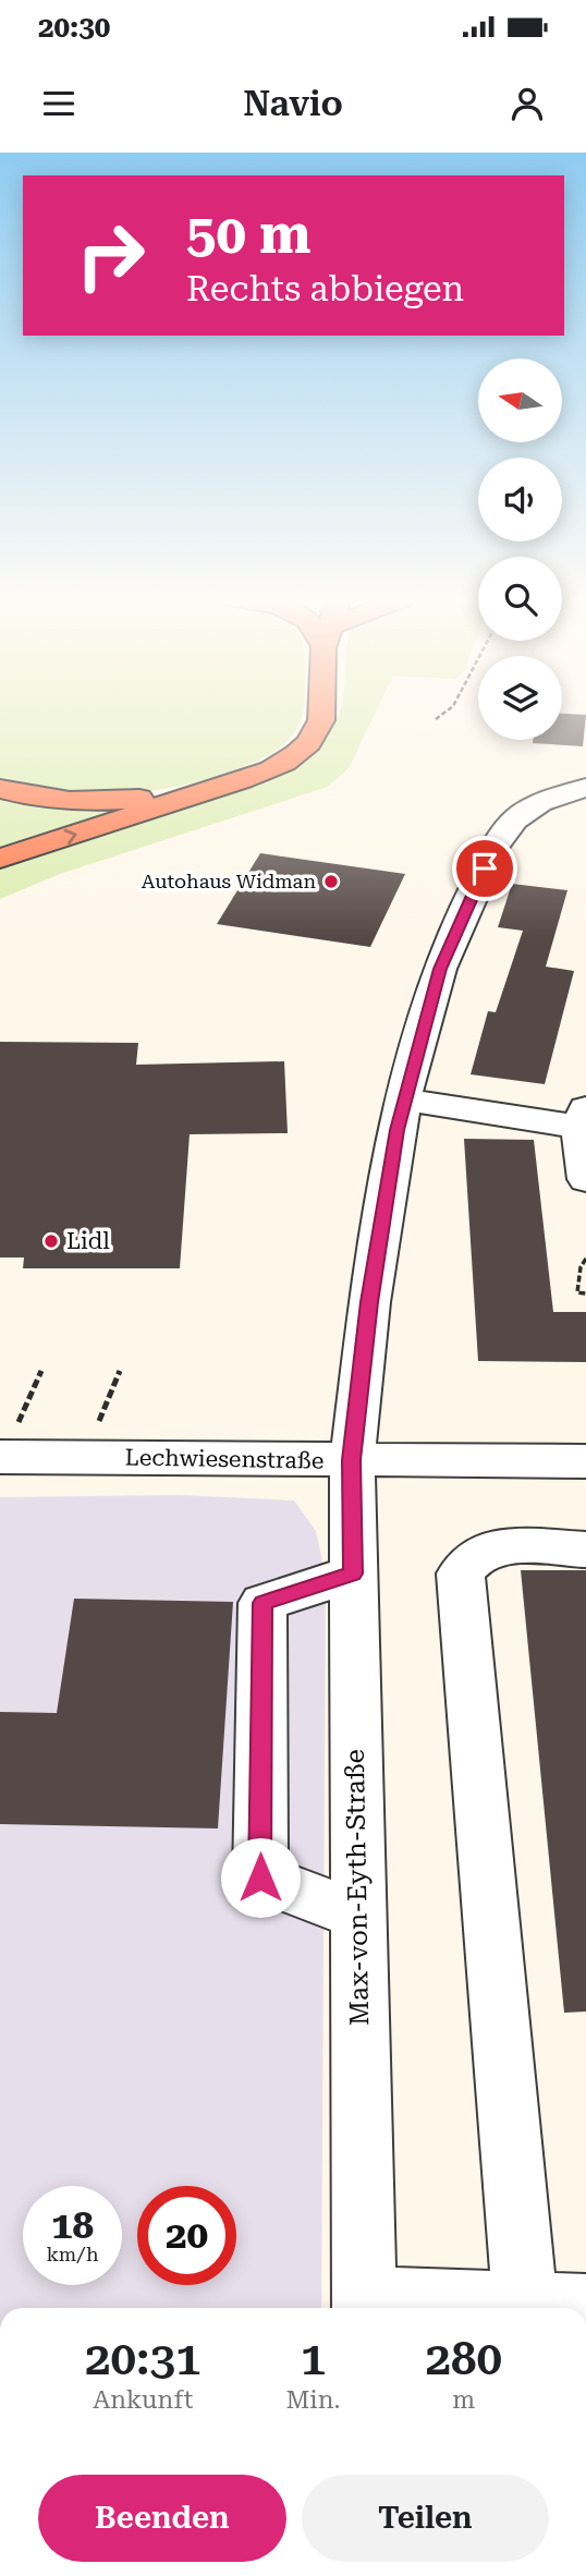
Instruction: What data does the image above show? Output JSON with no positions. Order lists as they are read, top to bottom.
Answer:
{
  "streets": {
    "street": ["Lechwiesenstraße", "Max-von-Eyth-Straße"]
  },
  "crossings": [
    ["Lechwiesenstraße", "Max-von-Eyth-Straße"]
  ],
  "places": ["Autohaus Widman", "Lidl"],
  "north": "left",
  "page": {
    "status": "20:30",
    "header": "Navio",
    "turn": ["50 m", "Rechts abbiegen"],
    "speed": "18 km/h",
    "limit": "20",
    "eta": [
      "20:31",
      "Ankunft",
      "1",
      "Min.",
      "280",
      "m"
    ],
    "buttons": ["Beenden", "Teilen"]
  }
}
